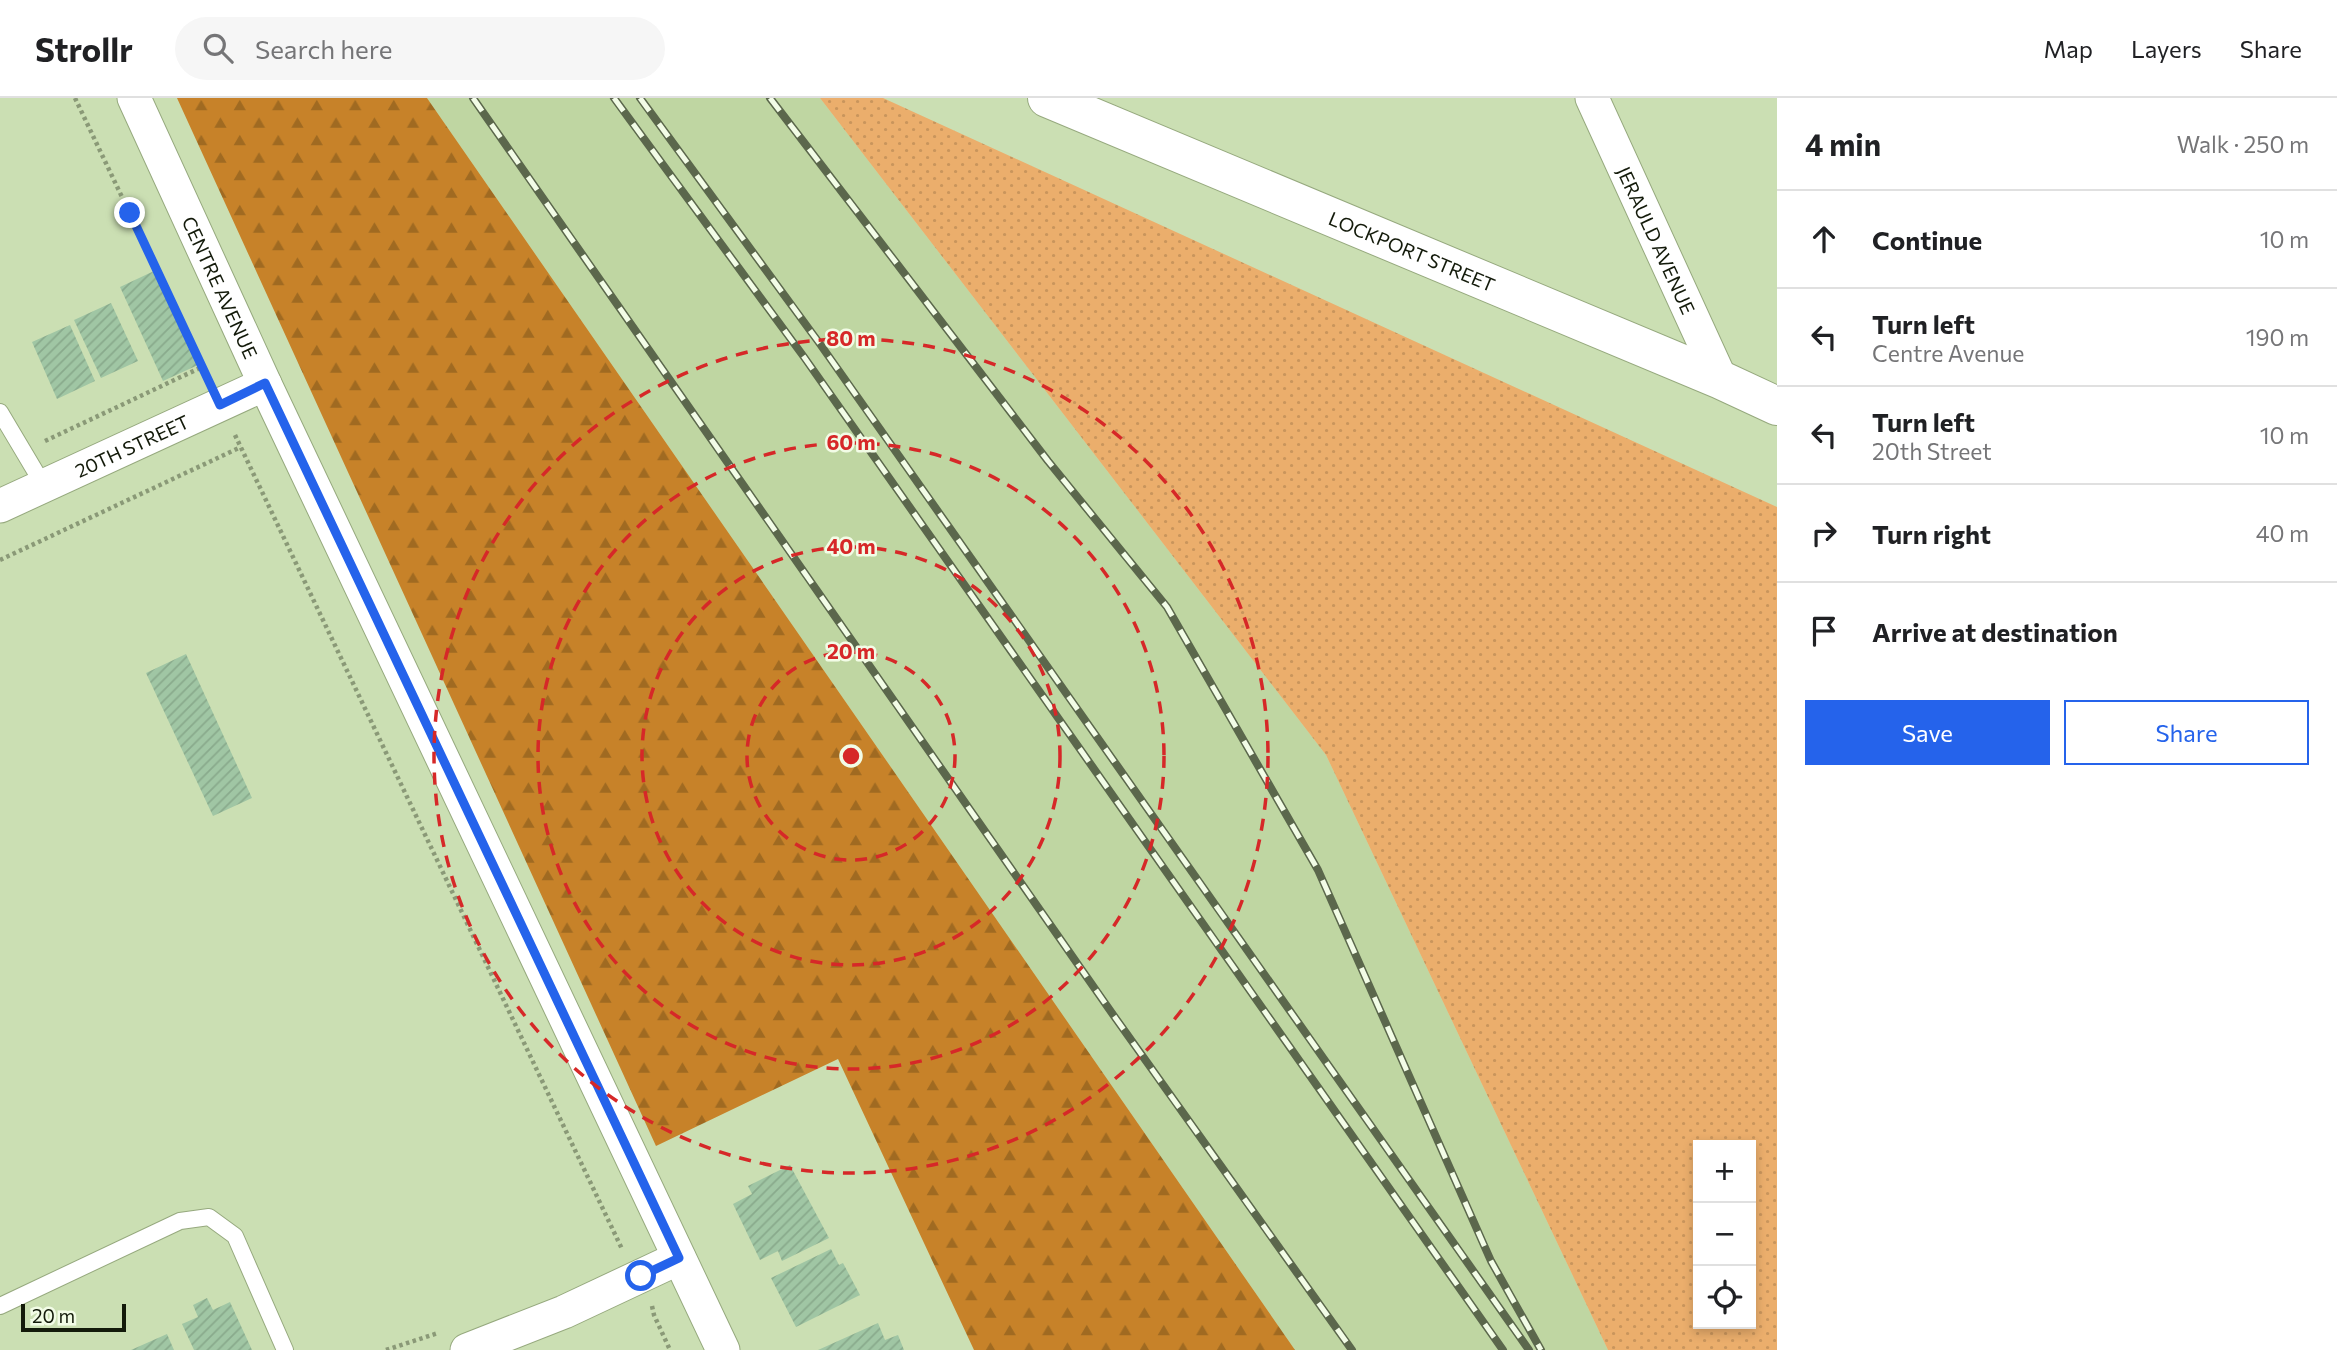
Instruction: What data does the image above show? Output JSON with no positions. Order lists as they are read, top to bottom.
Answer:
{
  "streets": {
    "street": [
      "JERAULD AVENUE",
      "LOCKPORT STREET",
      "CENTRE AVENUE",
      "20TH STREET"
    ]
  },
  "crossings": [
    ["JERAULD AVENUE", "LOCKPORT STREET"],
    ["CENTRE AVENUE", "20TH STREET"]
  ],
  "scale_bar": "20 m",
  "page": {
    "header": "Strollr",
    "search": "Search here",
    "nav": ["Map", "Layers", "Share"],
    "heading": ["4 min", "Walk · 250 m"],
    "list": [
      ["Continue", "10 m"],
      ["Turn left", "Centre Avenue", "190 m"],
      ["Turn left", "20th Street", "10 m"],
      ["Turn right", "40 m"],
      "Arrive at destination"
    ],
    "buttons": ["Save", "Share"],
    "map_buttons": ["+", "−"],
    "scale": "20 m"
  },
  "rings": [
    "80 m",
    "60 m",
    "40 m",
    "20 m"
  ]
}
